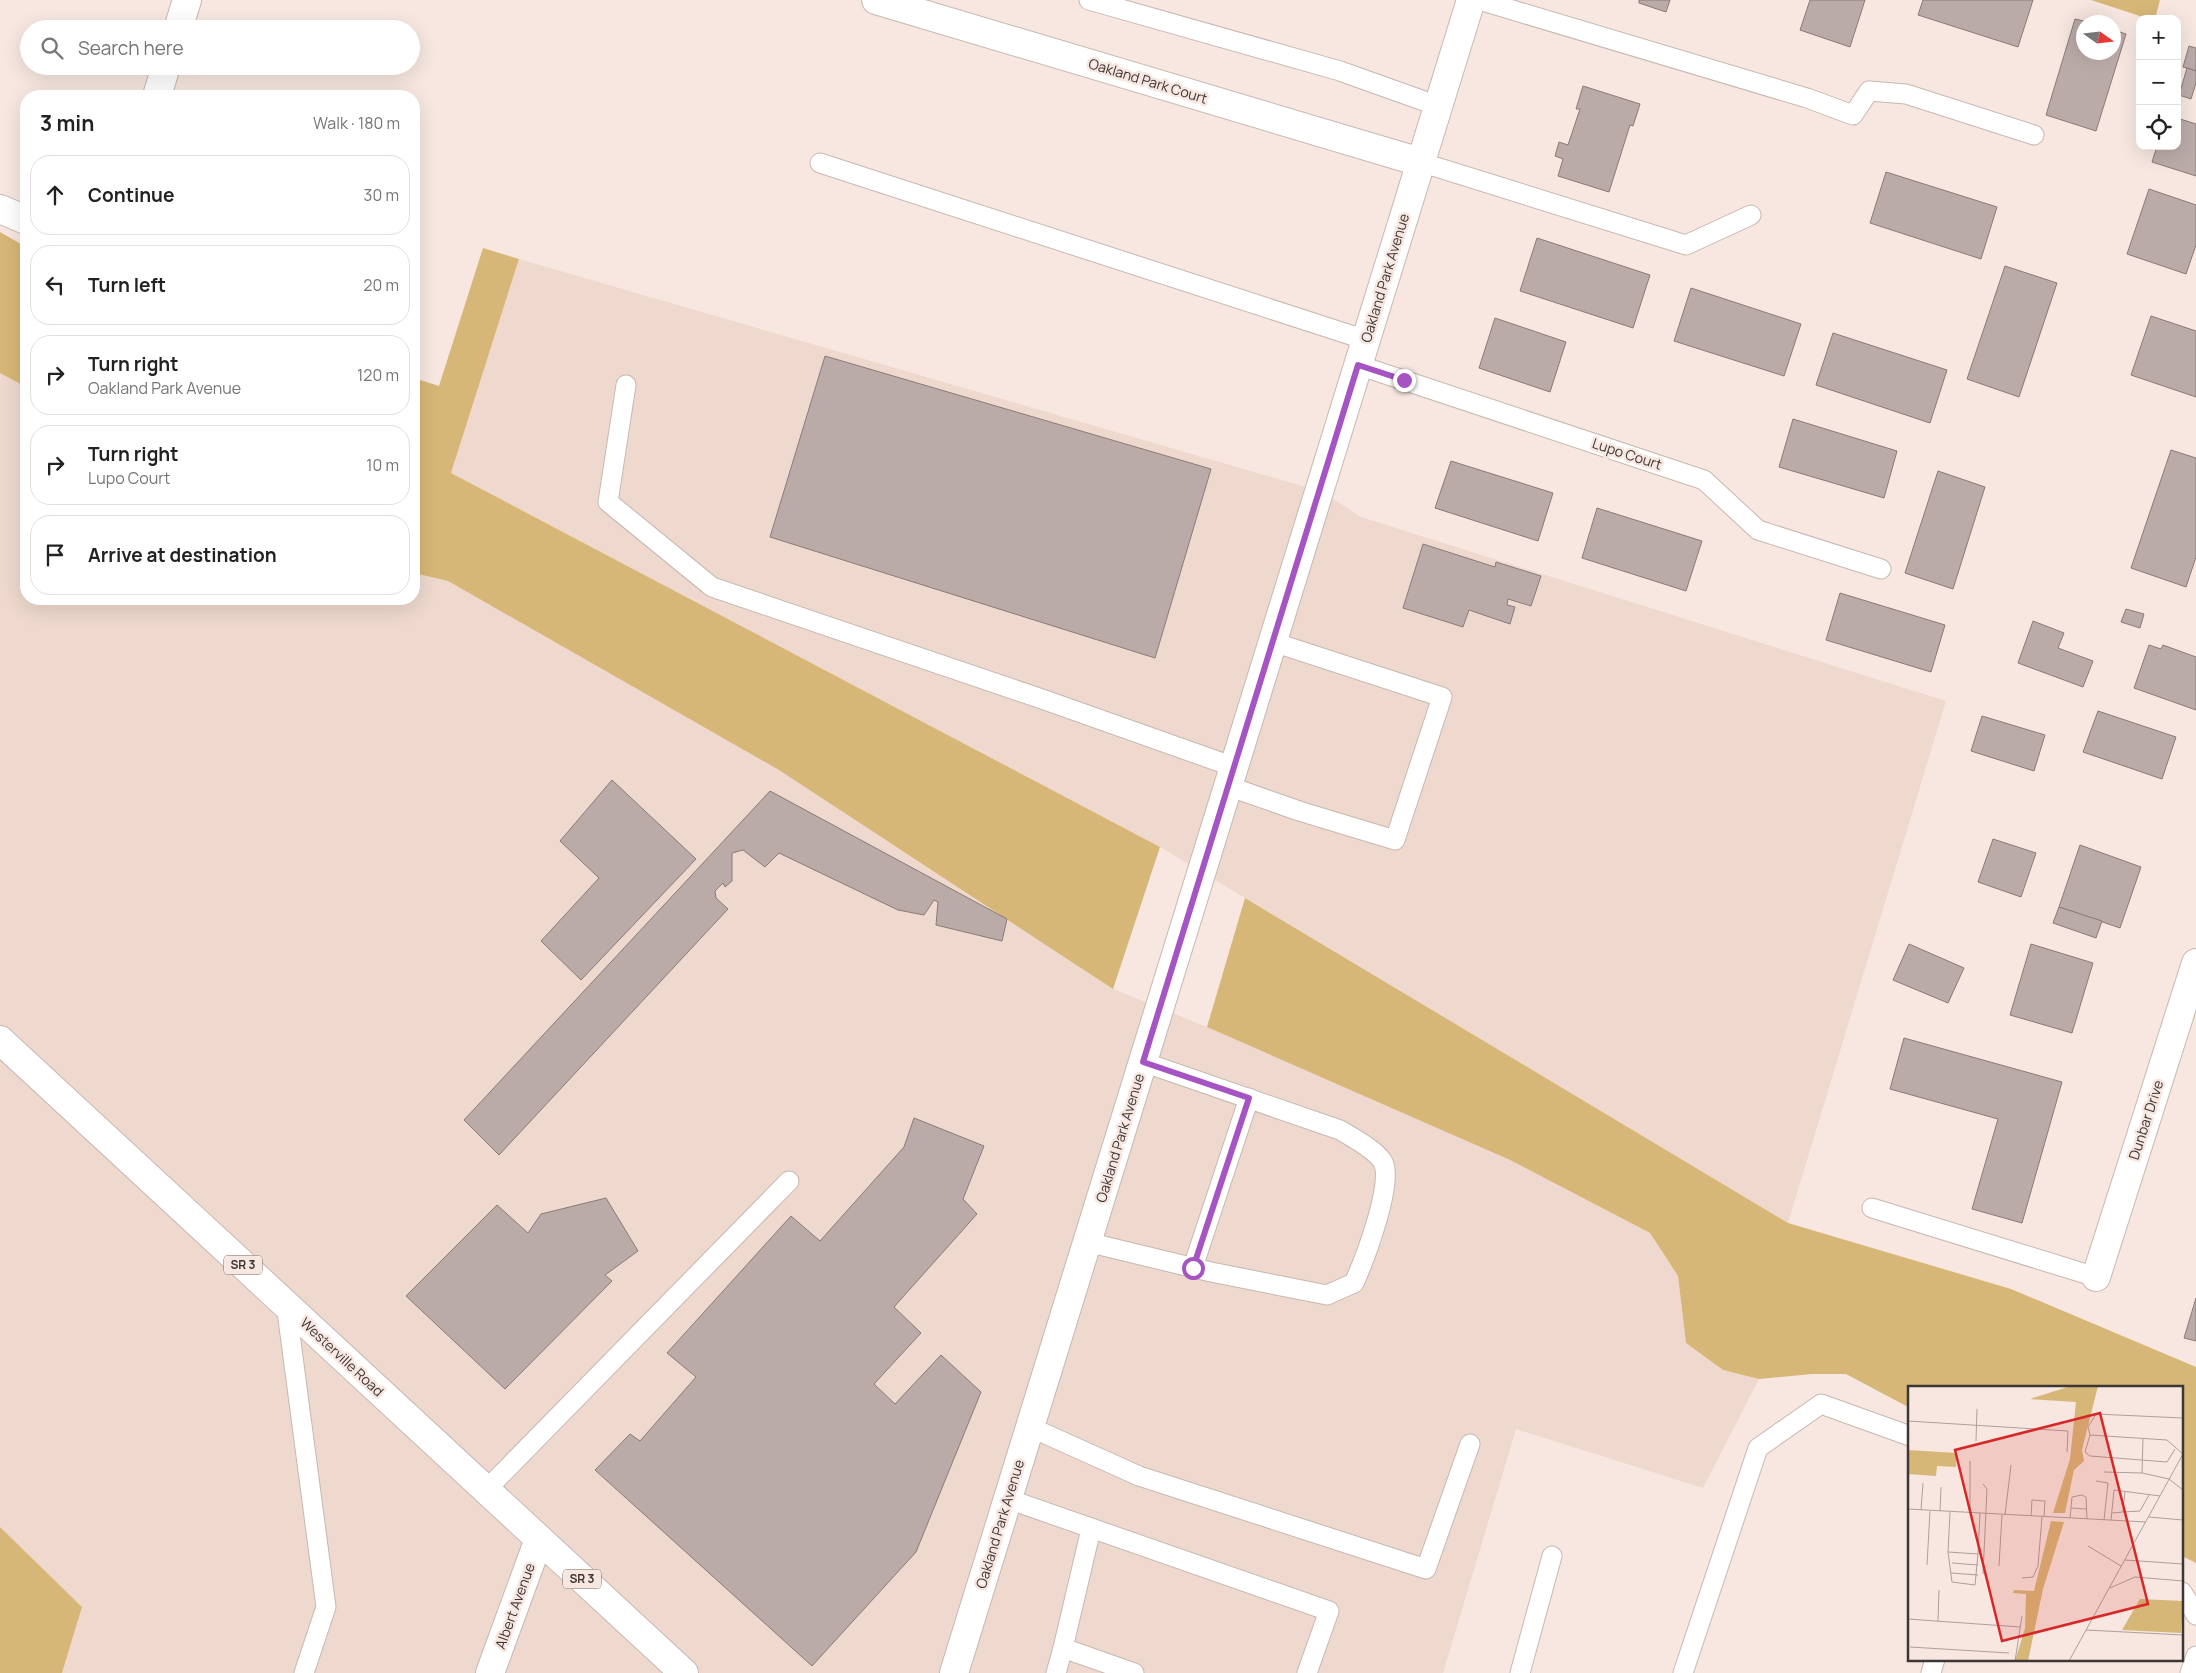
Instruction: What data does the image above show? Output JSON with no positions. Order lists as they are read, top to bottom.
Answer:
{
  "streets": {
    "main road": [
      "Oakland Park Court",
      "Oakland Park Avenue",
      "Dunbar Drive",
      "SR 3",
      "Westerville Road",
      "Albert Avenue"
    ],
    "lane": ["Lupo Court"]
  },
  "crossings": [
    ["Oakland Park Court", "Oakland Park Avenue"],
    ["Oakland Park Avenue", "Lupo Court"],
    ["Westerville Road", "Albert Avenue"]
  ],
  "north": "right",
  "page": {
    "map_buttons": ["+", "−"],
    "search": "Search here",
    "heading": ["3 min", "Walk · 180 m"],
    "list": [
      ["Continue", "30 m"],
      ["Turn left", "20 m"],
      ["Turn right", "Oakland Park Avenue", "120 m"],
      ["Turn right", "Lupo Court", "10 m"],
      "Arrive at destination"
    ]
  }
}
